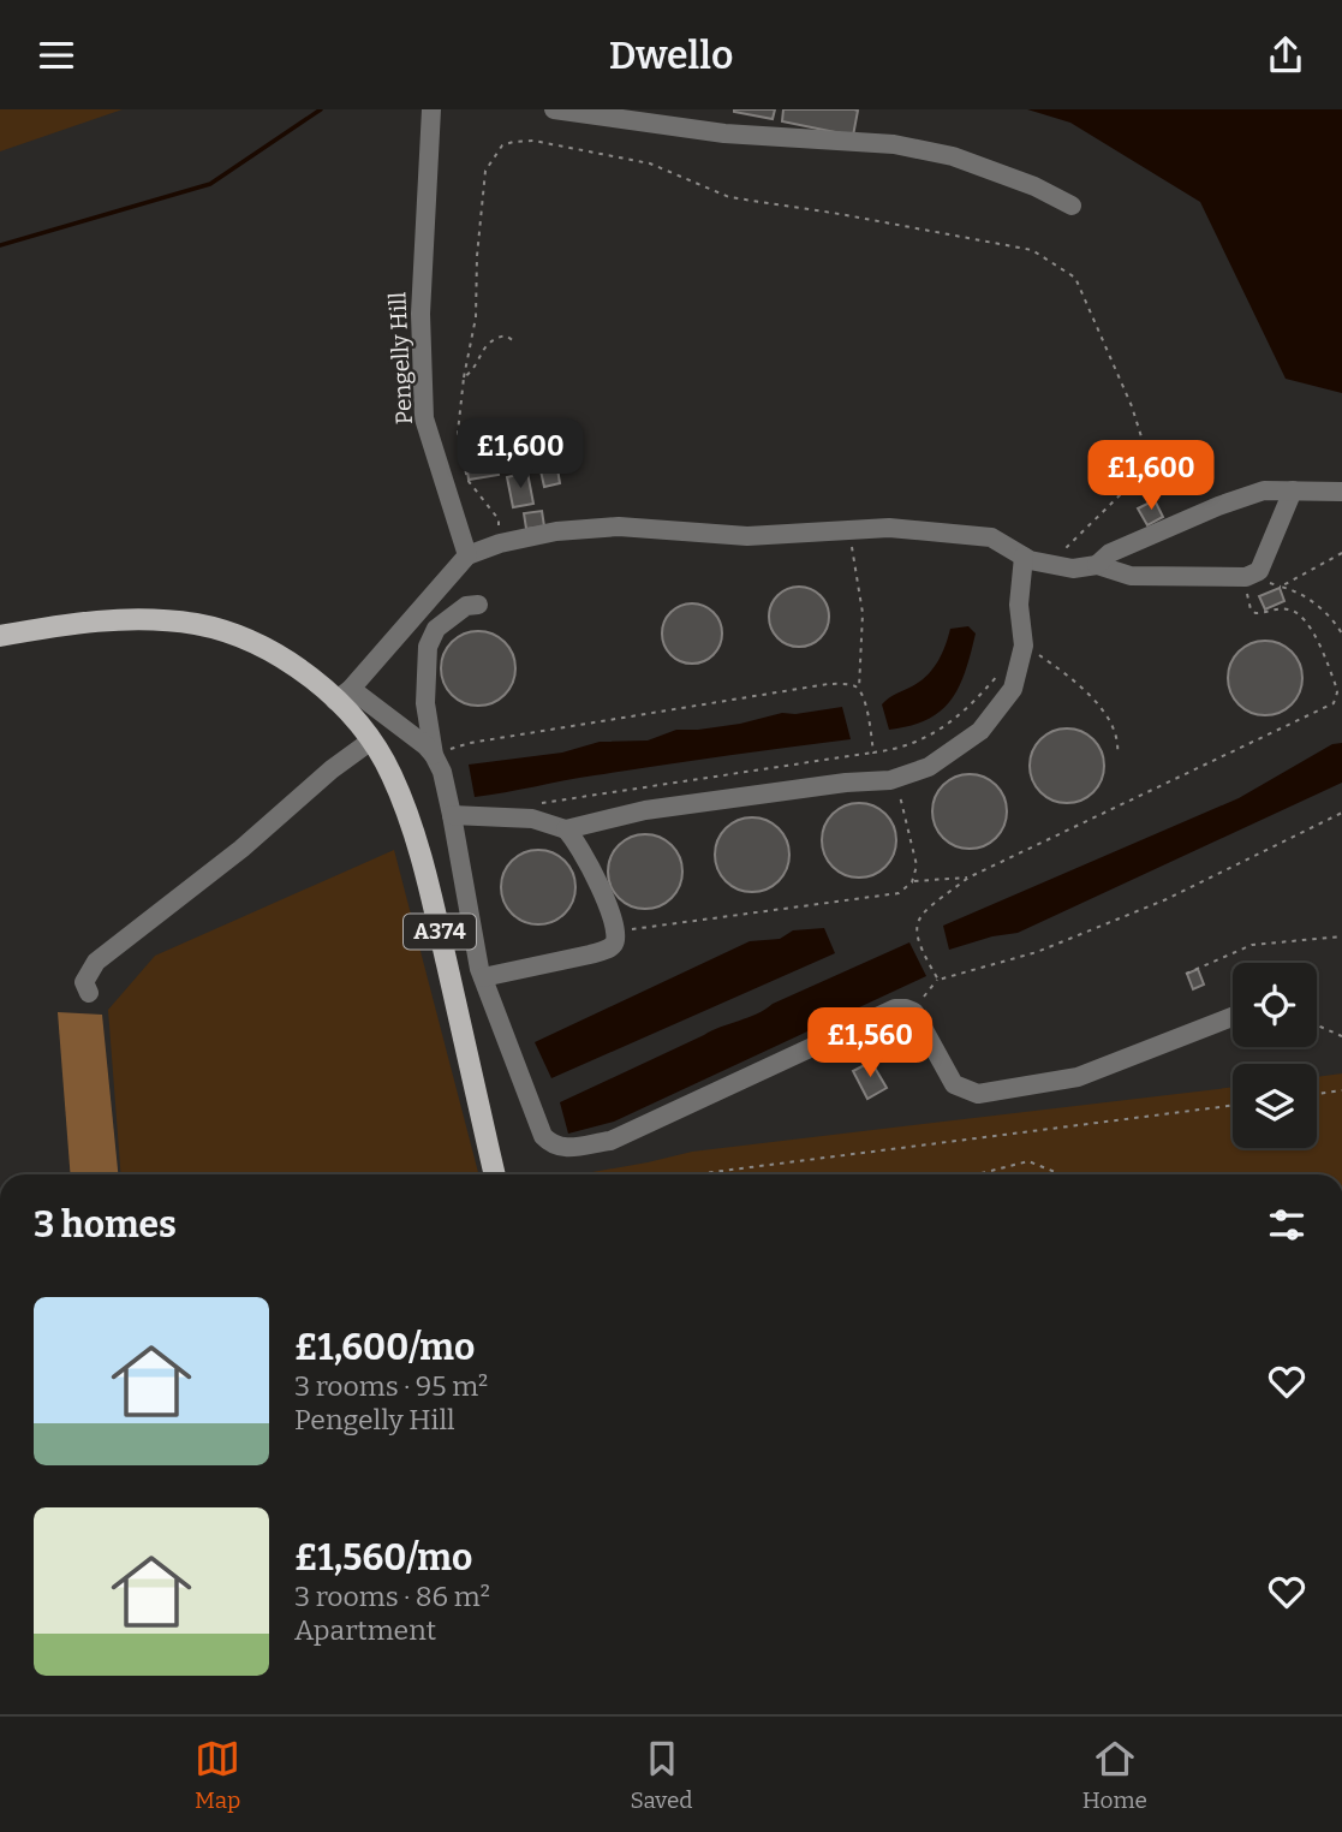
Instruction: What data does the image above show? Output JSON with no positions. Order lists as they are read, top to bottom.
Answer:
{
  "streets": {
    "main road": ["A374"],
    "street": ["Pengelly Hill"]
  },
  "page": {
    "header": "Dwello",
    "price": ["£1,600", "£1,600", "£1,560"],
    "heading": "3 homes",
    "list": [
      {
        "name": "£1,600/mo",
        "note": "3 rooms · 95 m² · Pengelly Hill"
      },
      {
        "name": "£1,560/mo",
        "note": "3 rooms · 86 m² · Apartment"
      }
    ],
    "tabs": ["Map", "Saved", "Home"]
  }
}
